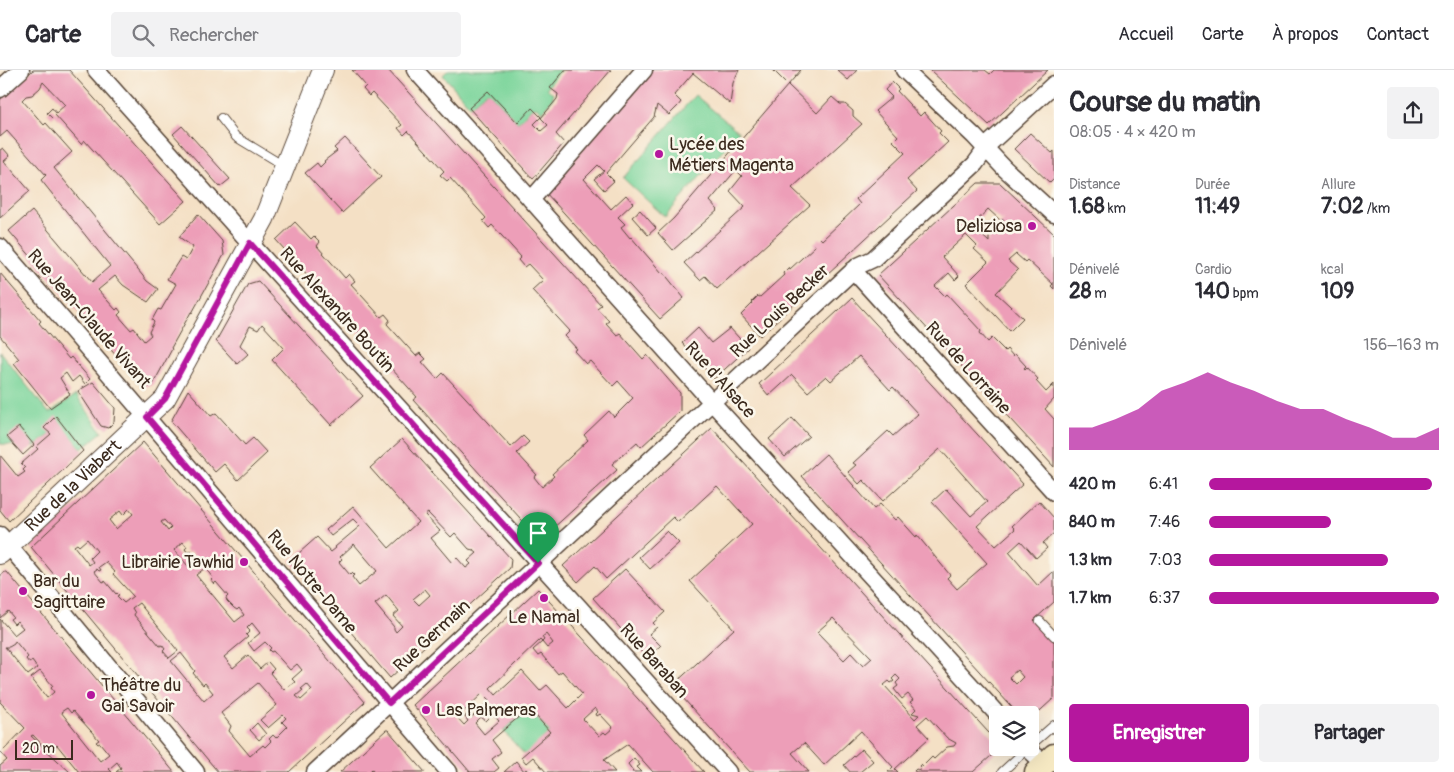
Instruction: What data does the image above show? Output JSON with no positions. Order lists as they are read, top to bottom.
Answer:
{
  "streets": {
    "street": [
      "Rue Alexandre Boutin",
      "Rue Louis Becker",
      "Rue Jean-Claude Vivant",
      "Rue de Lorraine",
      "Rue d'Alsace",
      "Rue de la Viabert",
      "Rue Notre-Dame",
      "Rue Germain",
      "Rue Baraban"
    ]
  },
  "crossings": [
    ["Rue Alexandre Boutin", "Rue Louis Becker"],
    ["Rue Alexandre Boutin", "Rue de la Viabert"],
    ["Rue Alexandre Boutin", "Rue Germain"],
    ["Rue Alexandre Boutin", "Rue Baraban"],
    ["Rue Louis Becker", "Rue de Lorraine"],
    ["Rue Louis Becker", "Rue d'Alsace"],
    ["Rue Louis Becker", "Rue Germain"],
    ["Rue Jean-Claude Vivant", "Rue de la Viabert"],
    ["Rue Jean-Claude Vivant", "Rue Notre-Dame"],
    ["Rue de la Viabert", "Rue Notre-Dame"],
    ["Rue Notre-Dame", "Rue Germain"]
  ],
  "places": [
    "Lycée des Métiers Magenta",
    "Deliziosa",
    "Librairie Tawhid",
    "Bar du Sagittaire",
    "Le Namal",
    "Théâtre du Gai Savoir",
    "Las Palmeras"
  ],
  "scale_bar": "20 m",
  "page": {
    "header": "Carte",
    "search": "Rechercher",
    "nav": [
      "Accueil",
      "Carte",
      "À propos",
      "Contact"
    ],
    "heading": ["Course du matin", "08:05 · 4 × 420 m"],
    "stats": [
      ["Distance", "1.68 km"],
      ["Durée", "11:49"],
      ["Allure", "7:02 /km"],
      ["Dénivelé", "28 m"],
      ["Cardio", "140 bpm"],
      ["kcal", "109"]
    ],
    "chart": ["Dénivelé", "156–163 m"],
    "list": [
      {
        "name": "420 m",
        "note": "6:41"
      },
      {
        "name": "840 m",
        "note": "7:46"
      },
      {
        "name": "1.3 km",
        "note": "7:03"
      },
      {
        "name": "1.7 km",
        "note": "6:37"
      }
    ],
    "buttons": ["Enregistrer", "Partager"],
    "scale": "20 m"
  }
}
